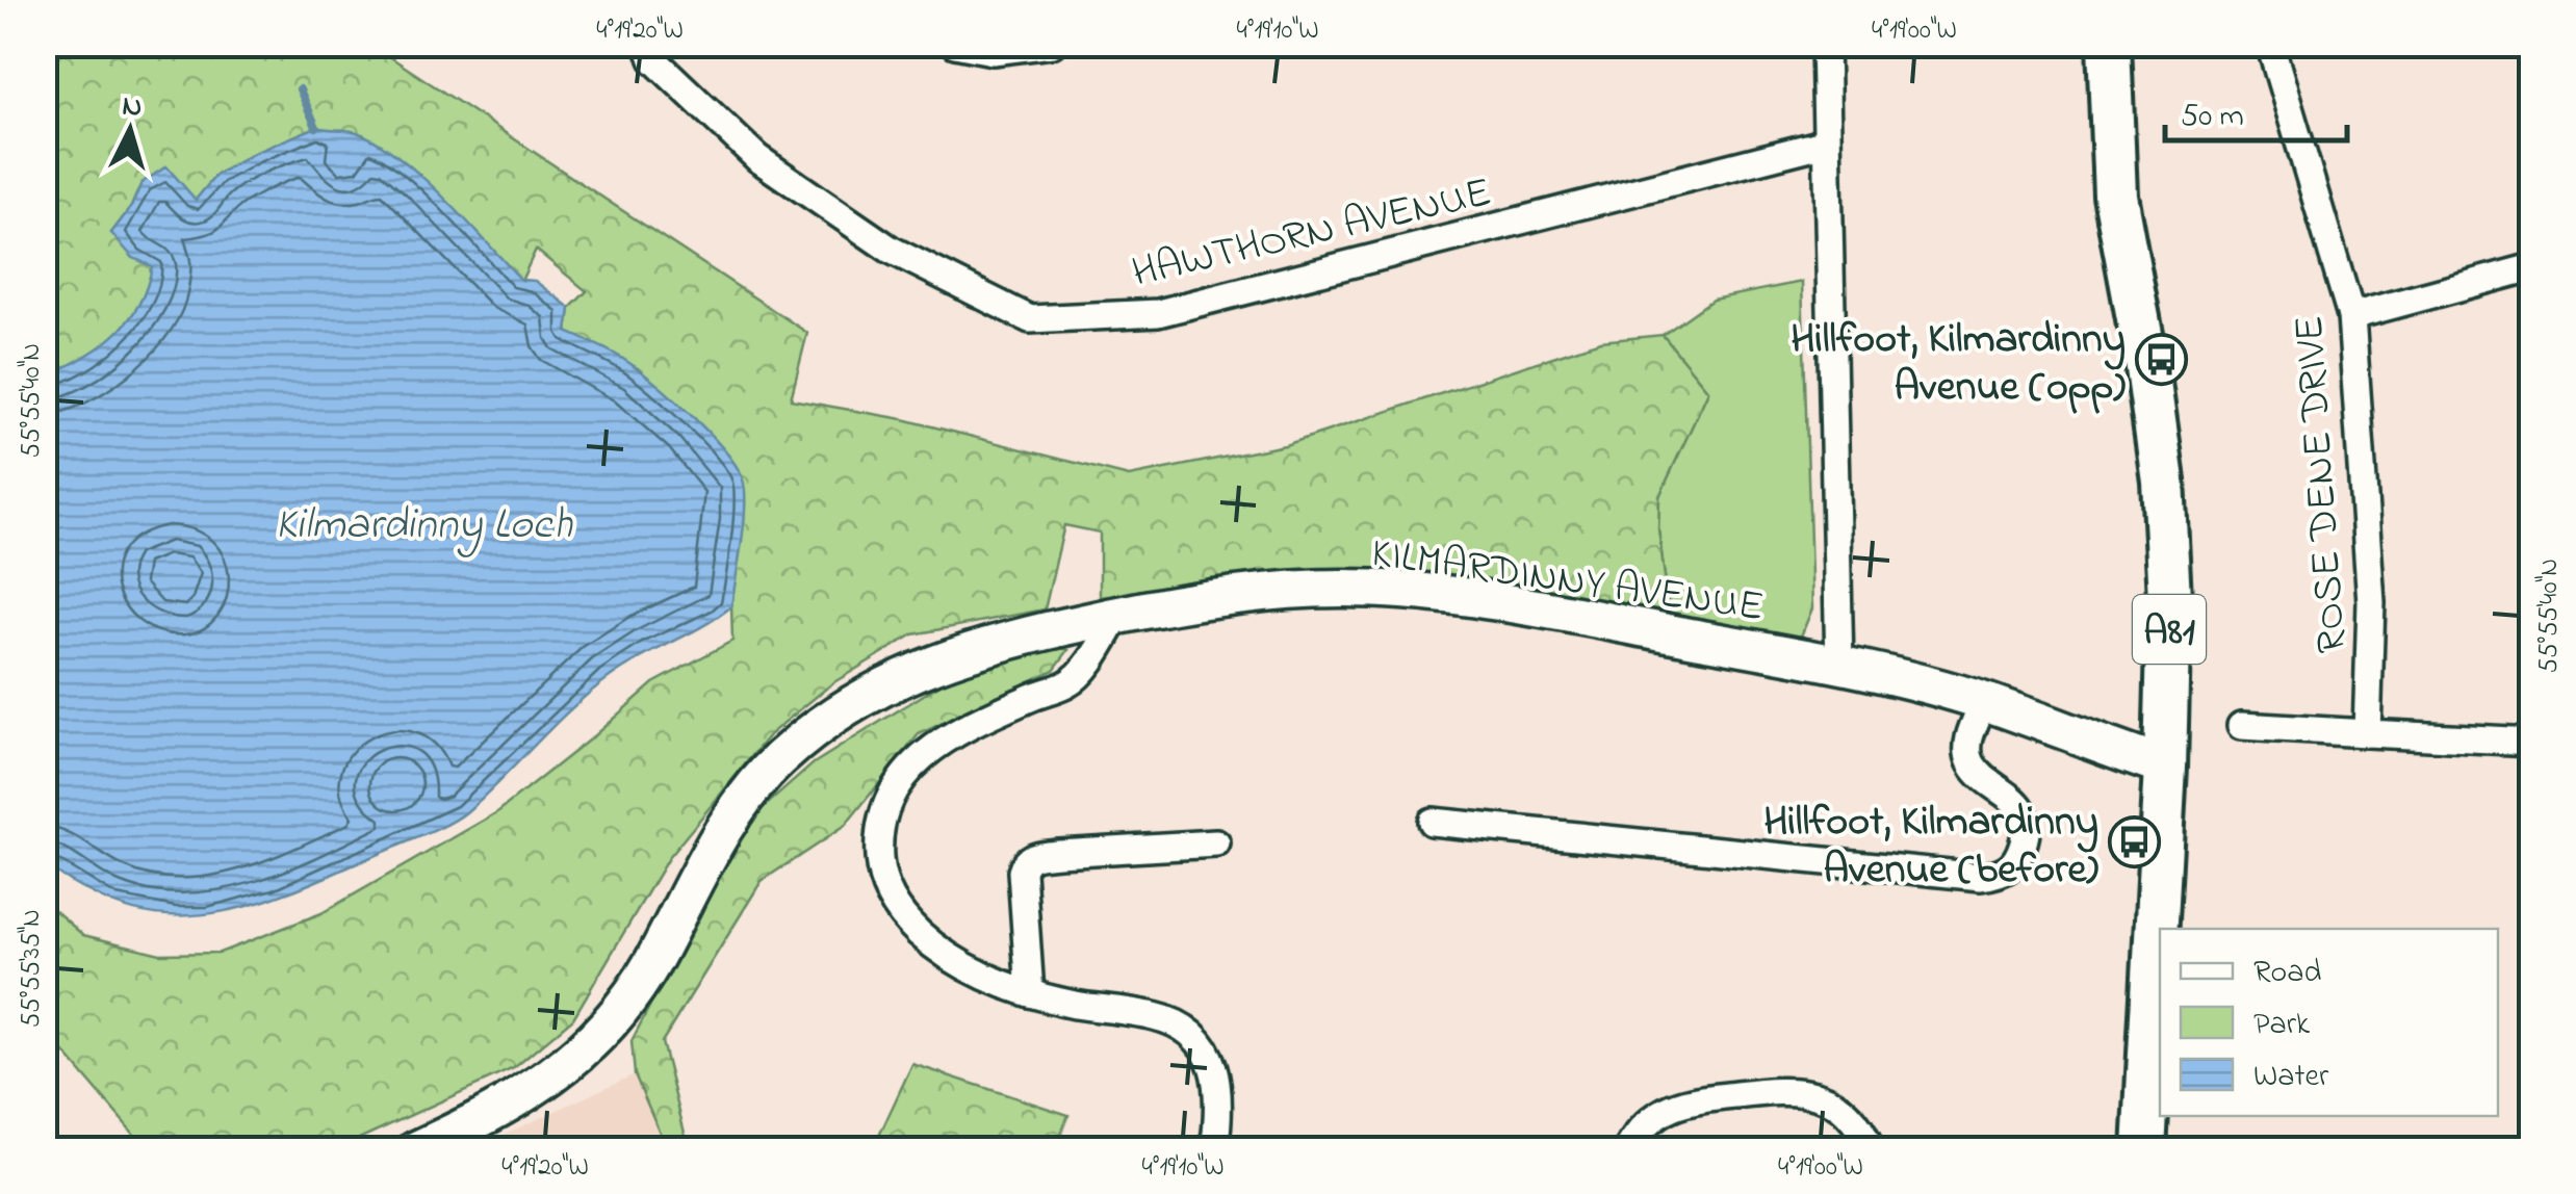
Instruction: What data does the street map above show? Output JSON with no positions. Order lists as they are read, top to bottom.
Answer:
{
  "streets": {
    "main road": ["A81"],
    "street": ["HAWTHORN AVENUE", "ROSE DENE DRIVE", "KILMARDINNY AVENUE"]
  },
  "crossings": [
    ["KILMARDINNY AVENUE", "A81"]
  ],
  "water": ["Kilmardinny Loch"],
  "places": {
    "bus stop": ["Hillfoot, Kilmardinny Avenue (opp)", "Hillfoot, Kilmardinny Avenue (before)"]
  },
  "legend": ["Road", "Park", "Water"],
  "scale_bar": "50 m",
  "north": "top",
  "coordinates": [
    "4°19'20\"W",
    "4°19'10\"W",
    "4°19'00\"W",
    "55°55'40\"N",
    "55°55'35\"N"
  ]
}
